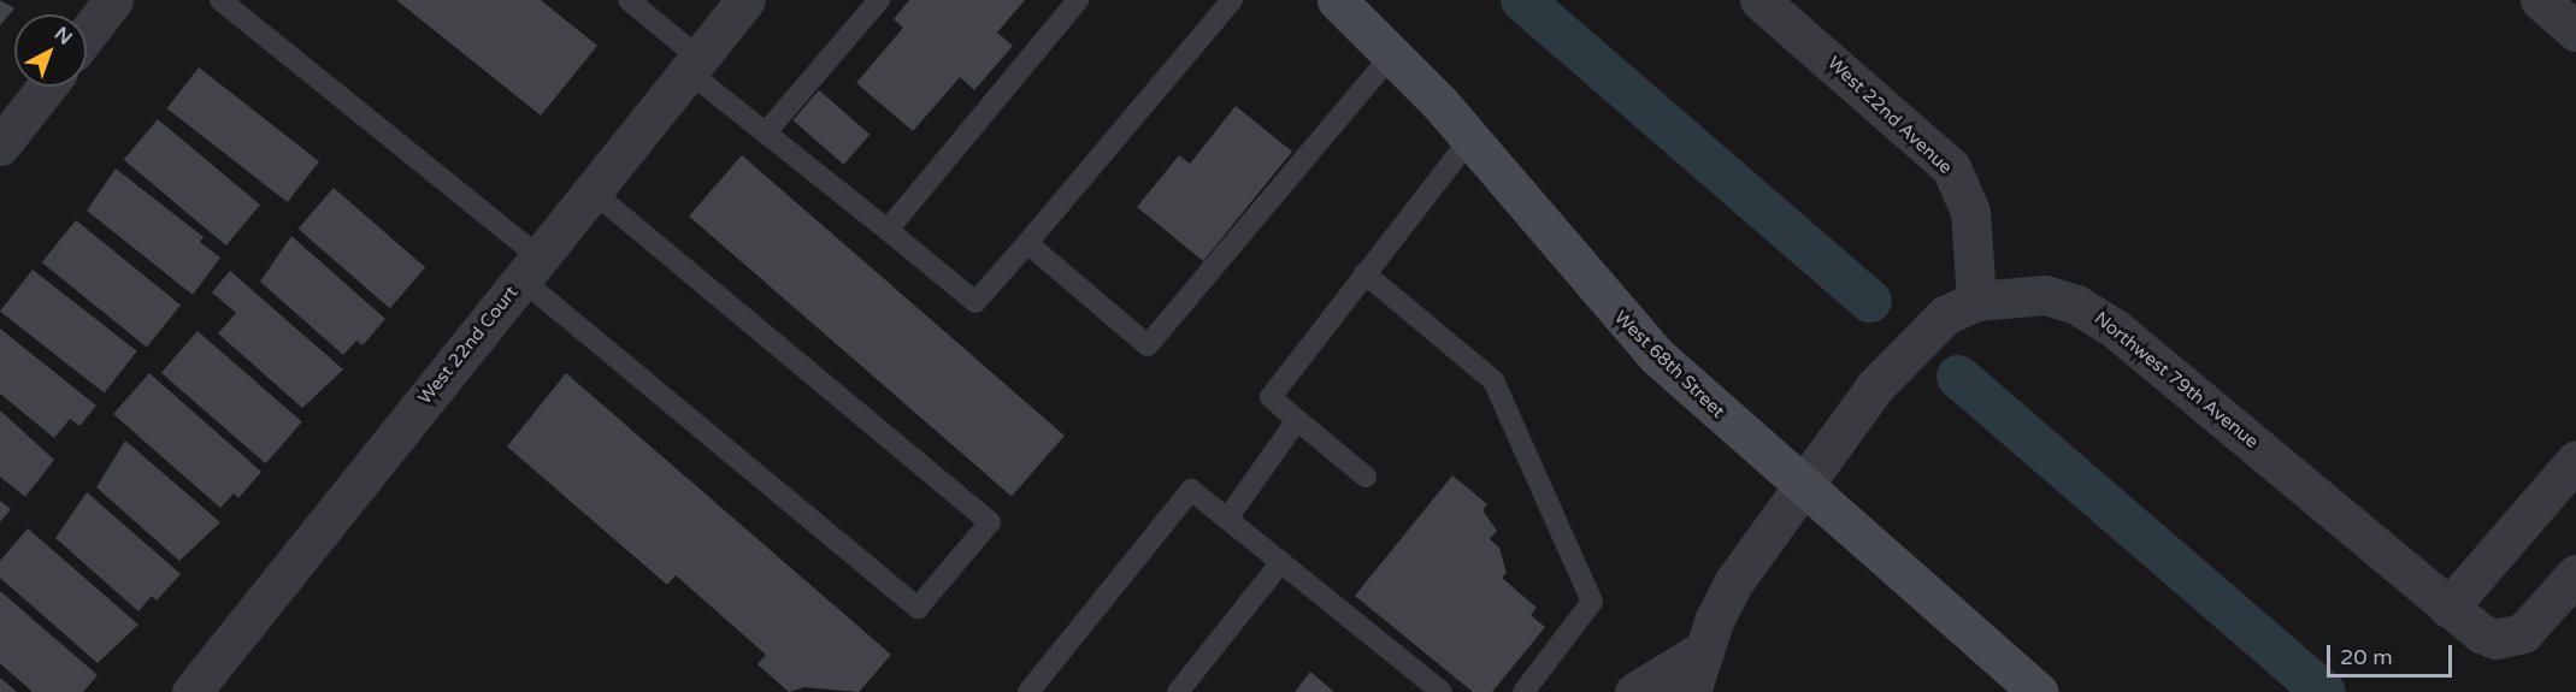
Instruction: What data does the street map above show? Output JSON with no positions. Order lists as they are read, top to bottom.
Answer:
{
  "streets": {
    "main road": ["West 68th Street"],
    "street": ["West 22nd Avenue", "West 22nd Court", "Northwest 79th Avenue"]
  },
  "crossings": [
    ["West 22nd Avenue", "Northwest 79th Avenue"],
    ["West 68th Street", "Northwest 79th Avenue"]
  ],
  "scale_bar": "20 m",
  "north": "top right"
}
